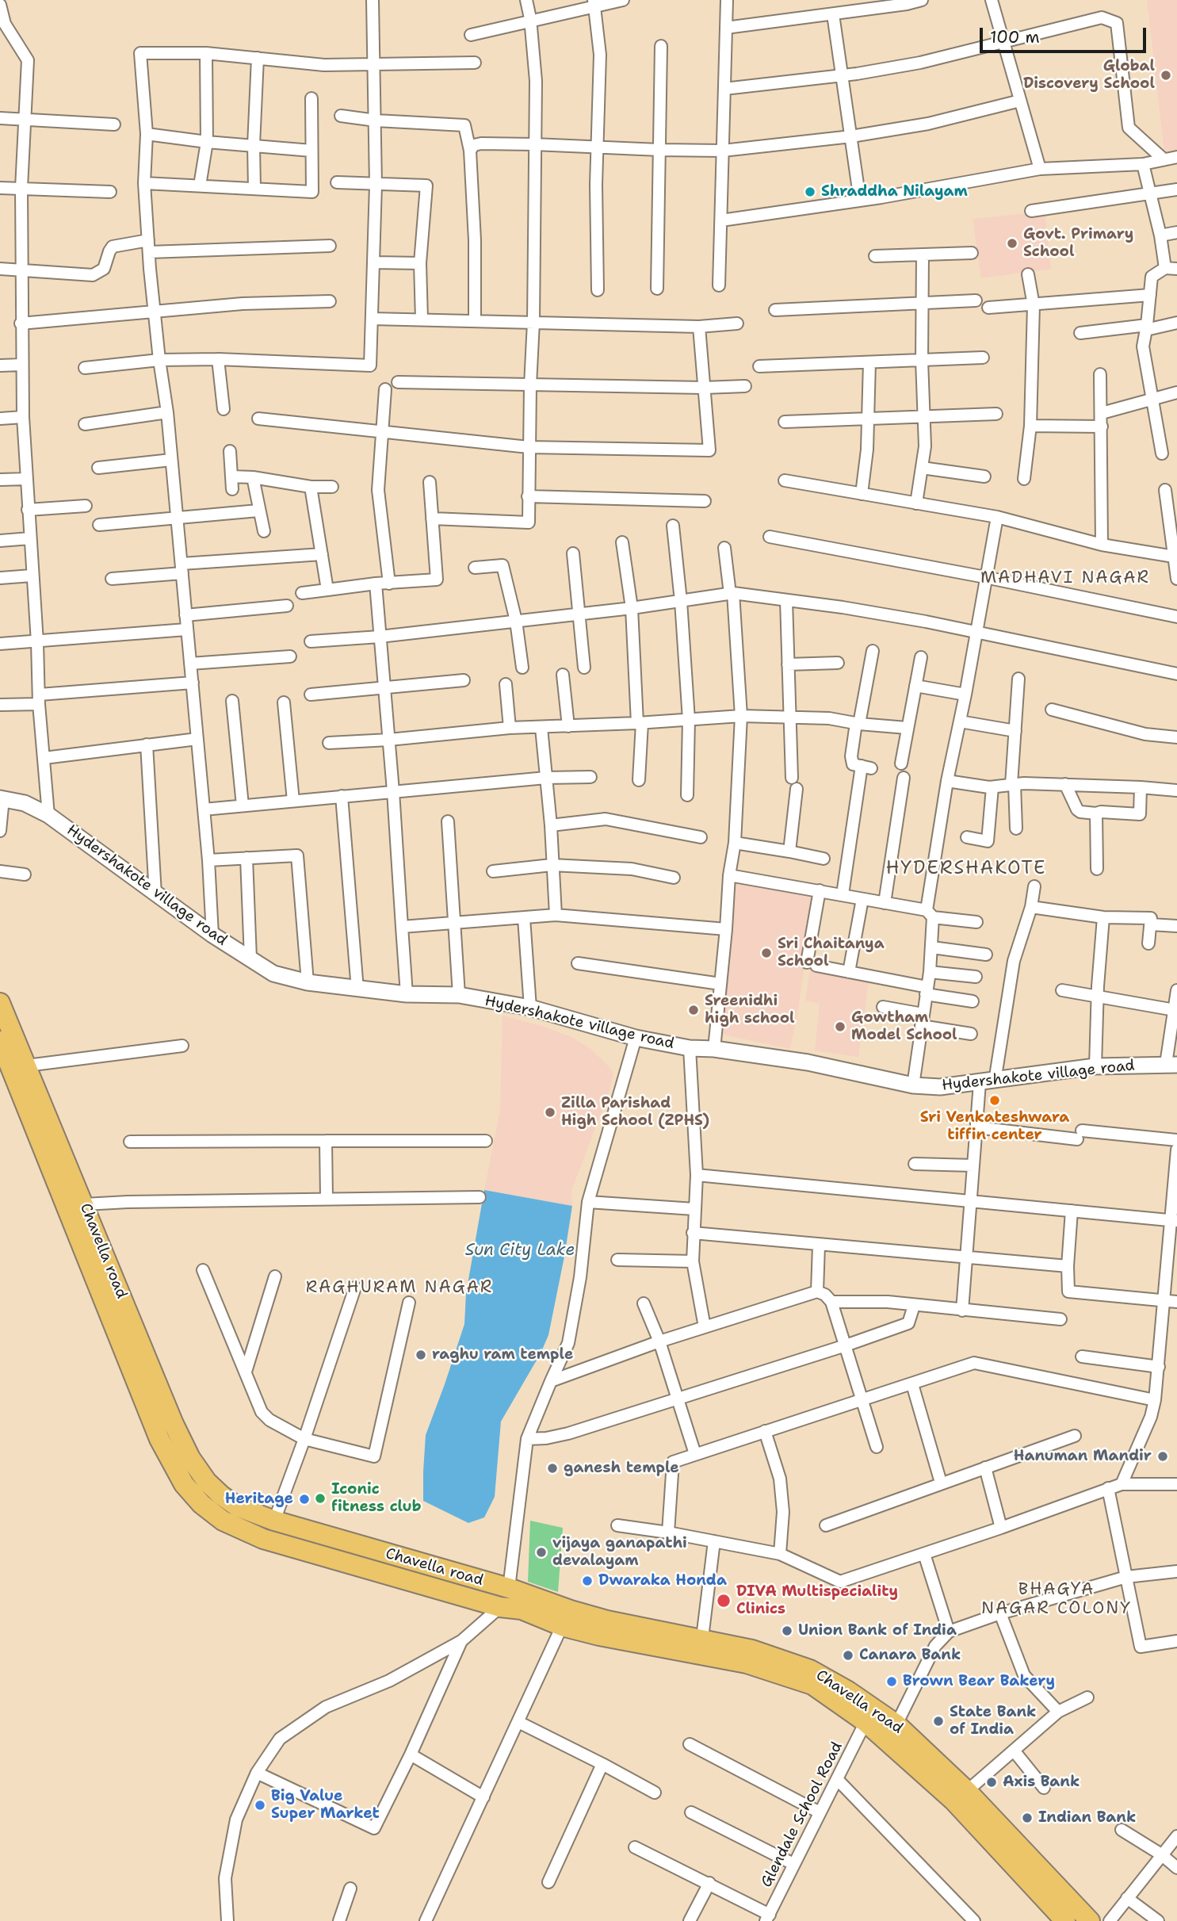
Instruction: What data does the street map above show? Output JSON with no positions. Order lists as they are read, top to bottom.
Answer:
{
  "streets": {
    "highway": ["Chavella road"],
    "street": ["Hydershakote village road", "Glendale School Road"]
  },
  "crossings": [
    ["Chavella road", "Glendale School Road"]
  ],
  "districts": [
    "MADHAVI NAGAR",
    "HYDERSHAKOTE",
    "RAGHURAM NAGAR",
    "BHAGYA NAGAR COLONY"
  ],
  "water": ["Sun City Lake"],
  "places": [
    "Global Discovery School",
    "Shraddha Nilayam",
    "Govt. Primary School",
    "Sri Chaitanya School",
    "Sreenidhi high school",
    "Gowtham Model School",
    "Sri Venkateshwara tiffin center",
    "Zilla Parishad High School (ZPHS)",
    "raghu ram temple",
    "Hanuman Mandir",
    "ganesh temple",
    "Iconic fitness club",
    "Heritage",
    "vijaya ganapathi devalayam",
    "Dwaraka Honda",
    "DIVA Multispeciality Clinics",
    "Union Bank of India",
    "Canara Bank",
    "Brown Bear Bakery",
    "State Bank of India",
    "Axis Bank",
    "Big Value Super Market",
    "Indian Bank"
  ],
  "scale_bar": "100 m"
}
